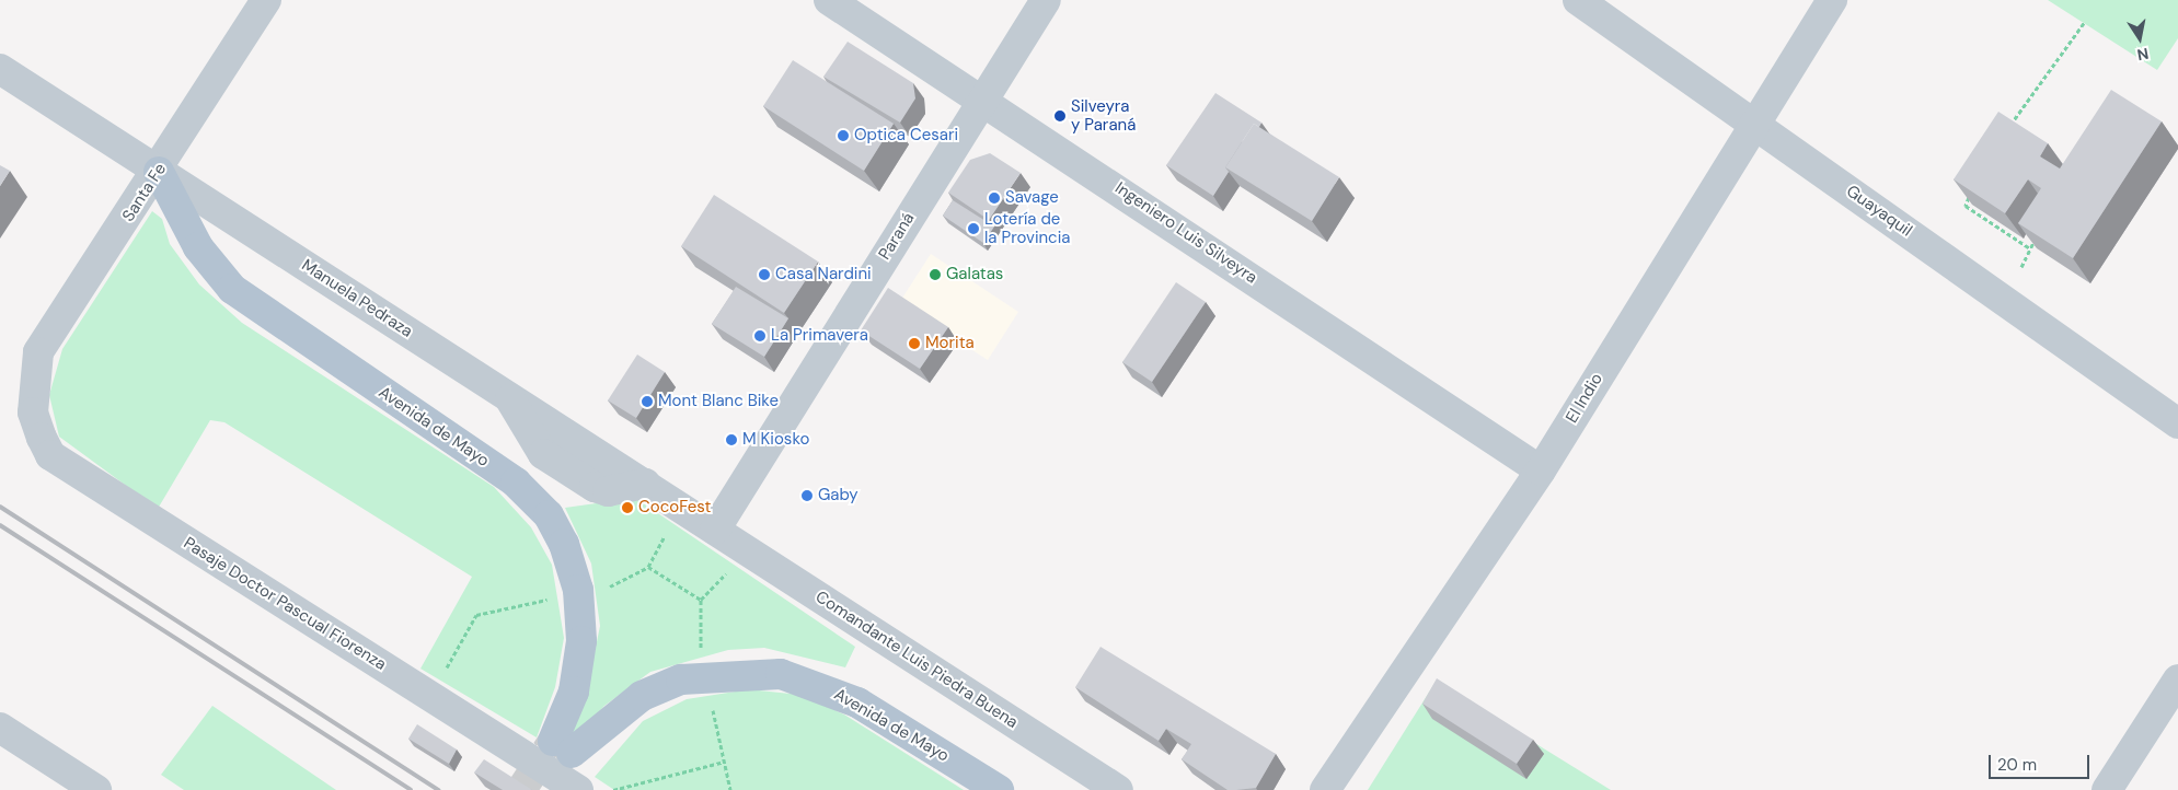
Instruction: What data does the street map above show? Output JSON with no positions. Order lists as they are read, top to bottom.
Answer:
{
  "streets": {
    "main road": ["Avenida de Mayo"],
    "street": [
      "Santa Fe",
      "Guayaquil",
      "Ingeniero Luis Silveyra",
      "Paraná",
      "Manuela Pedraza",
      "El Indio",
      "Pasaje Doctor Pascual Fiorenza",
      "Comandante Luis Piedra Buena"
    ]
  },
  "crossings": [
    ["Santa Fe", "Manuela Pedraza"],
    ["Santa Fe", "Avenida de Mayo"],
    ["Santa Fe", "Pasaje Doctor Pascual Fiorenza"],
    ["Guayaquil", "El Indio"],
    ["Ingeniero Luis Silveyra", "Paraná"],
    ["Ingeniero Luis Silveyra", "El Indio"],
    ["Paraná", "Manuela Pedraza"],
    ["Paraná", "Comandante Luis Piedra Buena"],
    ["Manuela Pedraza", "Avenida de Mayo"],
    ["Manuela Pedraza", "Comandante Luis Piedra Buena"]
  ],
  "places": [
    "Silveyra y Paraná",
    "Optica Cesari",
    "Savage",
    "Lotería de la Provincia",
    "Casa Nardini",
    "Galatas",
    "La Primavera",
    "Morita",
    "Mont Blanc Bike",
    "M Kiosko",
    "Gaby",
    "CocoFest"
  ],
  "scale_bar": "20 m",
  "north": "bottom"
}
